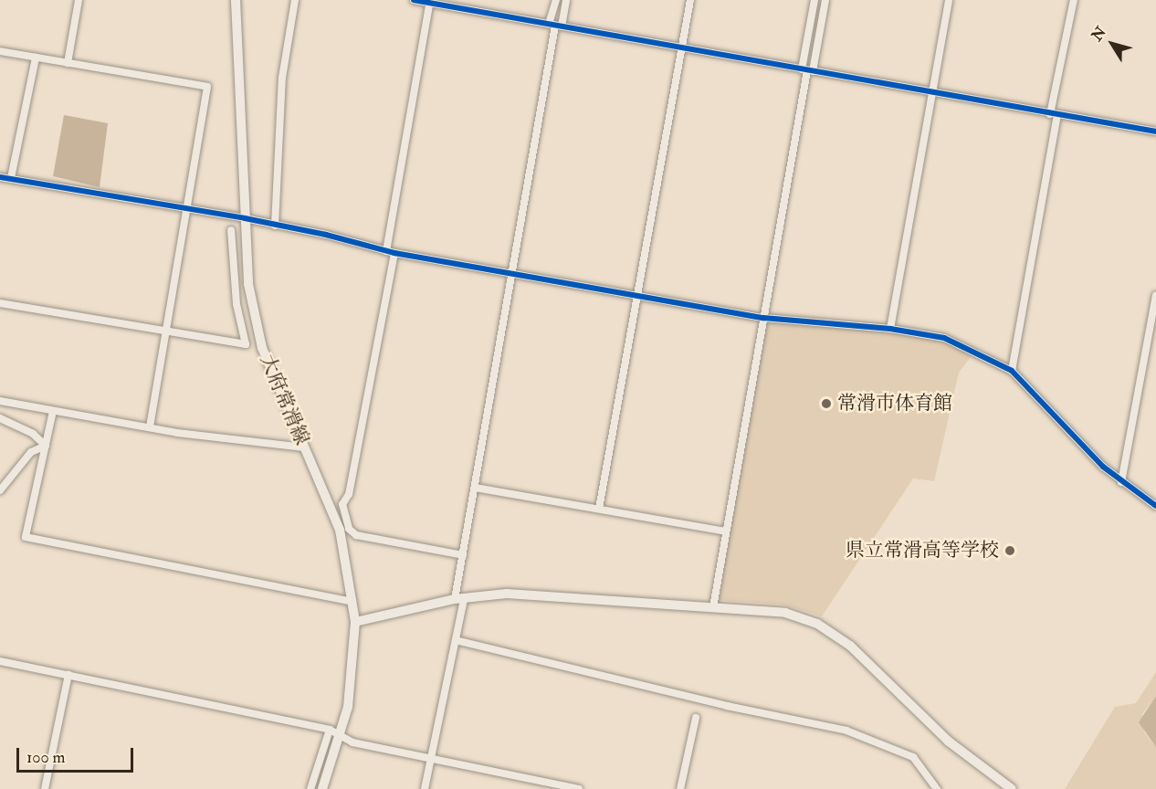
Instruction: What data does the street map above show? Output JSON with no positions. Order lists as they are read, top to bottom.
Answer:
{
  "streets": {
    "main road": ["大府常滑線"]
  },
  "places": ["常滑市体育館", "県立常滑高等学校"],
  "scale_bar": "100 m",
  "north": "top left"
}
